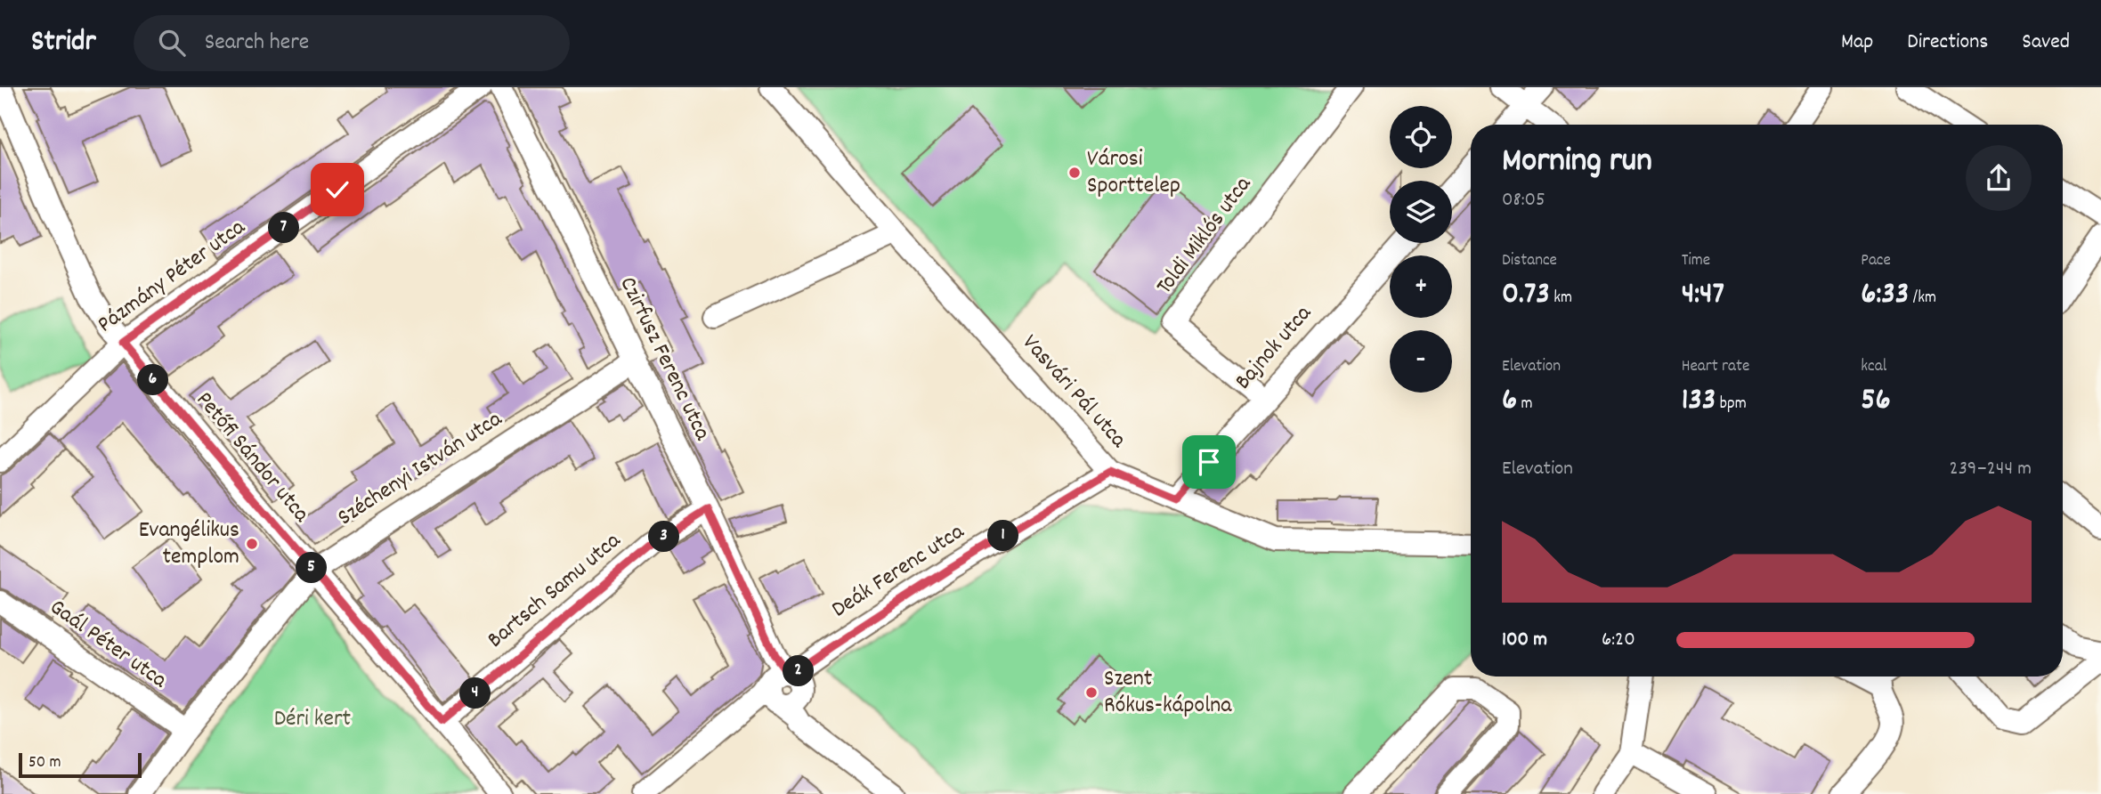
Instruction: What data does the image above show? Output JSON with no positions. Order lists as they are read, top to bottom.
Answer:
{
  "streets": {
    "street": [
      "Toldi Miklós utca",
      "Pázmány Péter utca",
      "Bajnok utca",
      "Czirfusz Ferenc utca",
      "Vasvári Pál utca",
      "Petőfi Sándor utca",
      "Széchenyi István utca",
      "Deák Ferenc utca",
      "Bartsch Samu utca",
      "Gaál Péter utca"
    ]
  },
  "crossings": [
    ["Toldi Miklós utca", "Bajnok utca"],
    ["Pázmány Péter utca", "Petőfi Sándor utca"],
    ["Bajnok utca", "Vasvári Pál utca"],
    ["Czirfusz Ferenc utca", "Széchenyi István utca"],
    ["Czirfusz Ferenc utca", "Deák Ferenc utca"],
    ["Czirfusz Ferenc utca", "Bartsch Samu utca"],
    ["Vasvári Pál utca", "Deák Ferenc utca"],
    ["Petőfi Sándor utca", "Széchenyi István utca"],
    ["Petőfi Sándor utca", "Bartsch Samu utca"],
    ["Széchenyi István utca", "Gaál Péter utca"]
  ],
  "parks": ["Déri kert"],
  "places": ["Városi Sporttelep", "Evangélikus templom", "Szent Rókus-kápolna"],
  "scale_bar": "50 m",
  "page": {
    "header": "Stridr",
    "search": "Search here",
    "nav": ["Map", "Directions", "Saved"],
    "map_buttons": ["+", "−"],
    "heading": ["Morning run", "08:05"],
    "pins": [
      "7",
      "6",
      "1",
      "3",
      "5",
      "2",
      "4"
    ],
    "stats": [
      ["Distance", "0.73 km"],
      ["Time", "4:47"],
      ["Pace", "6:33 /km"],
      ["Elevation", "6 m"],
      ["Heart rate", "133 bpm"],
      ["kcal", "56"]
    ],
    "chart": ["Elevation", "239–244 m"],
    "list": [
      {
        "name": "100 m",
        "note": "6:20"
      }
    ],
    "scale": "50 m"
  }
}
